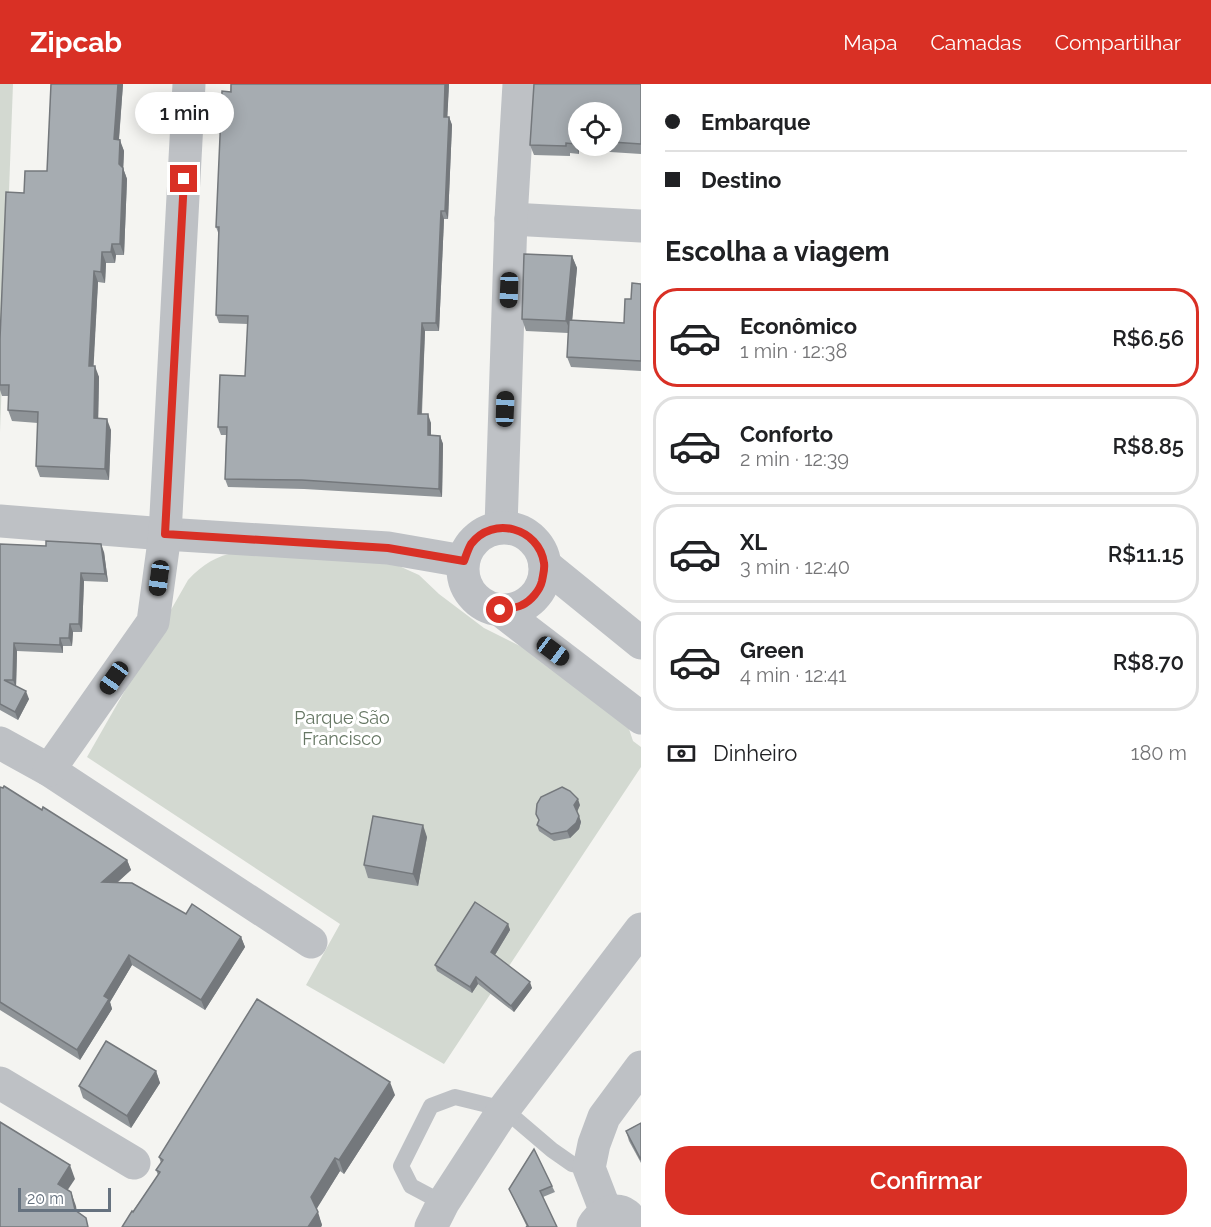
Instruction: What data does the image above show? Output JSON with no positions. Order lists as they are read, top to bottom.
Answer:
{
  "parks": ["Parque São Francisco"],
  "scale_bar": "20 m",
  "page": {
    "header": "Zipcab",
    "nav": ["Mapa", "Camadas", "Compartilhar"],
    "banner": ["Embarque", "Destino"],
    "bubble": "1 min",
    "heading": "Escolha a viagem",
    "list": [
      {
        "name": "Econômico",
        "note": "1 min · 12:38",
        "value": "R$6.56"
      },
      {
        "name": "Conforto",
        "note": "2 min · 12:39",
        "value": "R$8.85"
      },
      {
        "name": "XL",
        "note": "3 min · 12:40",
        "value": "R$11.15"
      },
      {
        "name": "Green",
        "note": "4 min · 12:41",
        "value": "R$8.70"
      }
    ],
    "pay": ["Dinheiro", "180 m"],
    "buttons": "Confirmar",
    "scale": "20 m"
  }
}
